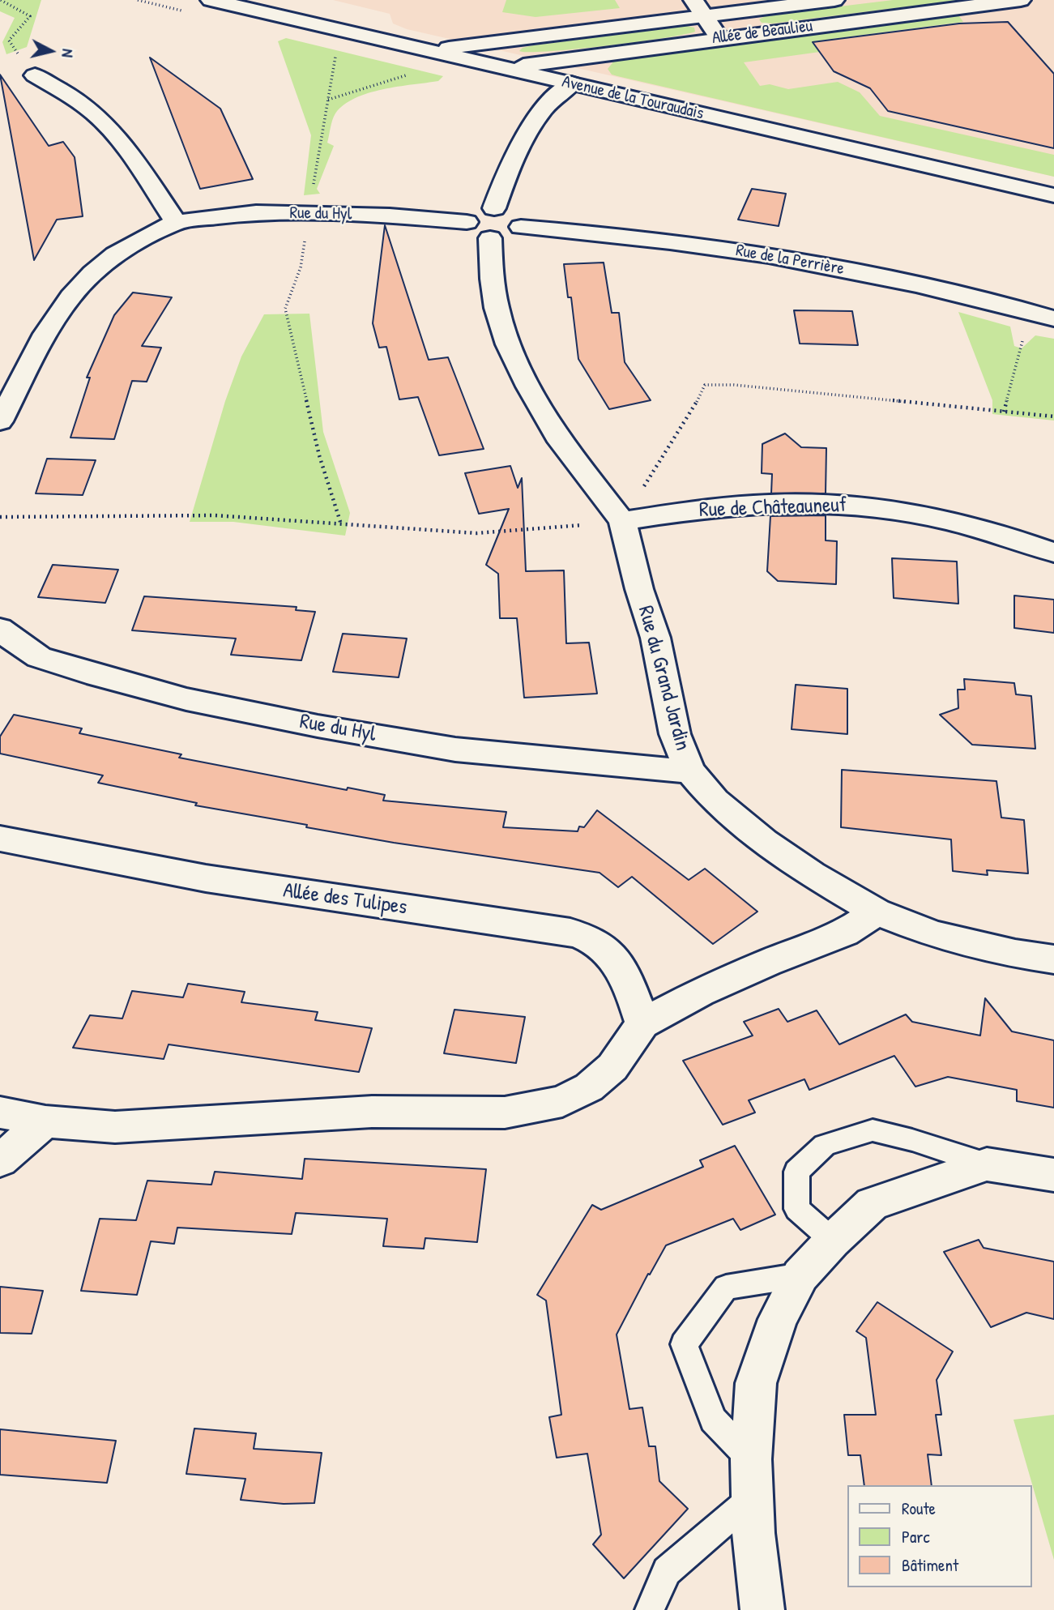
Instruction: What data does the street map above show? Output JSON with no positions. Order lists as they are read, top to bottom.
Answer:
{
  "streets": {
    "street": [
      "Allée de Beaulieu",
      "Avenue de la Touraudais",
      "Rue du Hyl",
      "Rue de la Perrière",
      "Rue de Châteauneuf",
      "Rue du Grand Jardin",
      "Allée des Tulipes"
    ]
  },
  "crossings": [
    ["Allée de Beaulieu", "Avenue de la Touraudais"],
    ["Rue du Hyl", "Rue du Grand Jardin"],
    ["Rue de Châteauneuf", "Rue du Grand Jardin"]
  ],
  "legend": ["Route", "Parc", "Bâtiment"],
  "north": "right"
}
